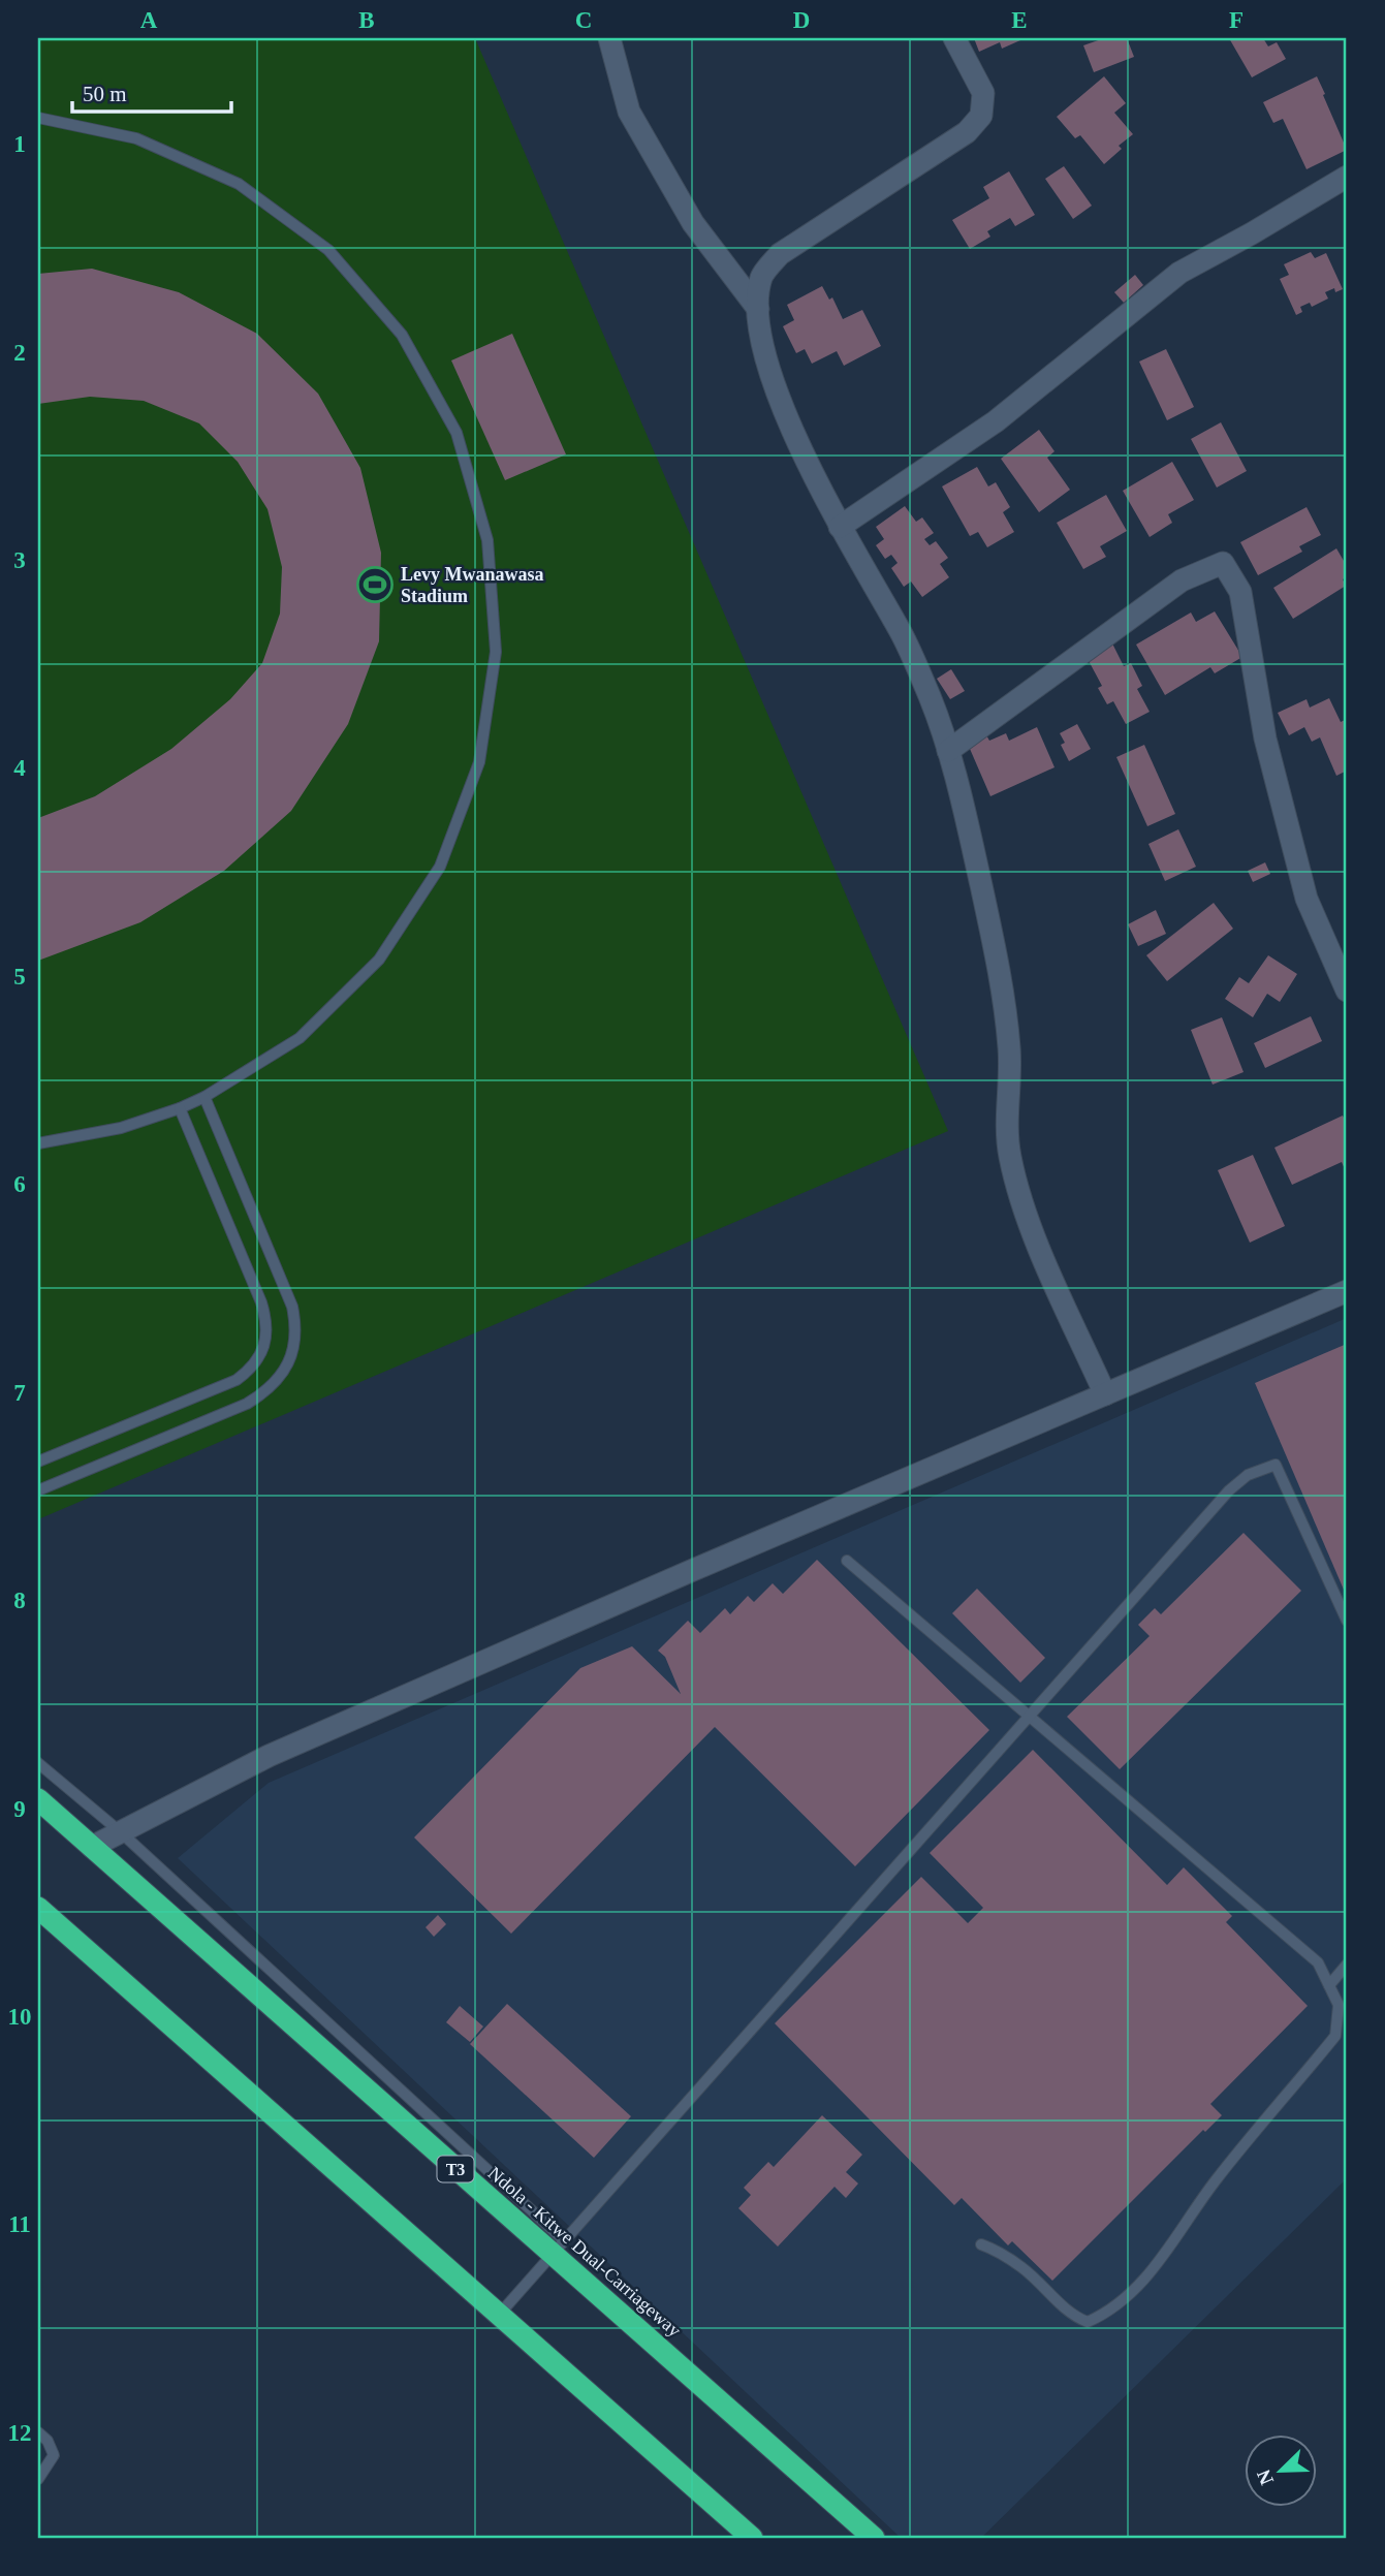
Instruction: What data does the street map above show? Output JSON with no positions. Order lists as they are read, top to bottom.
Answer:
{
  "streets": {
    "highway": ["T3", "Ndola - Kitwe Dual-Carriageway"]
  },
  "places": {
    "sports": ["Levy Mwanawasa Stadium"]
  },
  "scale_bar": "50 m",
  "north": "bottom left",
  "grid": {
    "columns": [
      "A",
      "B",
      "C",
      "D",
      "E",
      "F"
    ],
    "rows": [
      "1",
      "2",
      "3",
      "4",
      "5",
      "6",
      "7",
      "8",
      "9",
      "10",
      "11",
      "12"
    ]
  }
}
